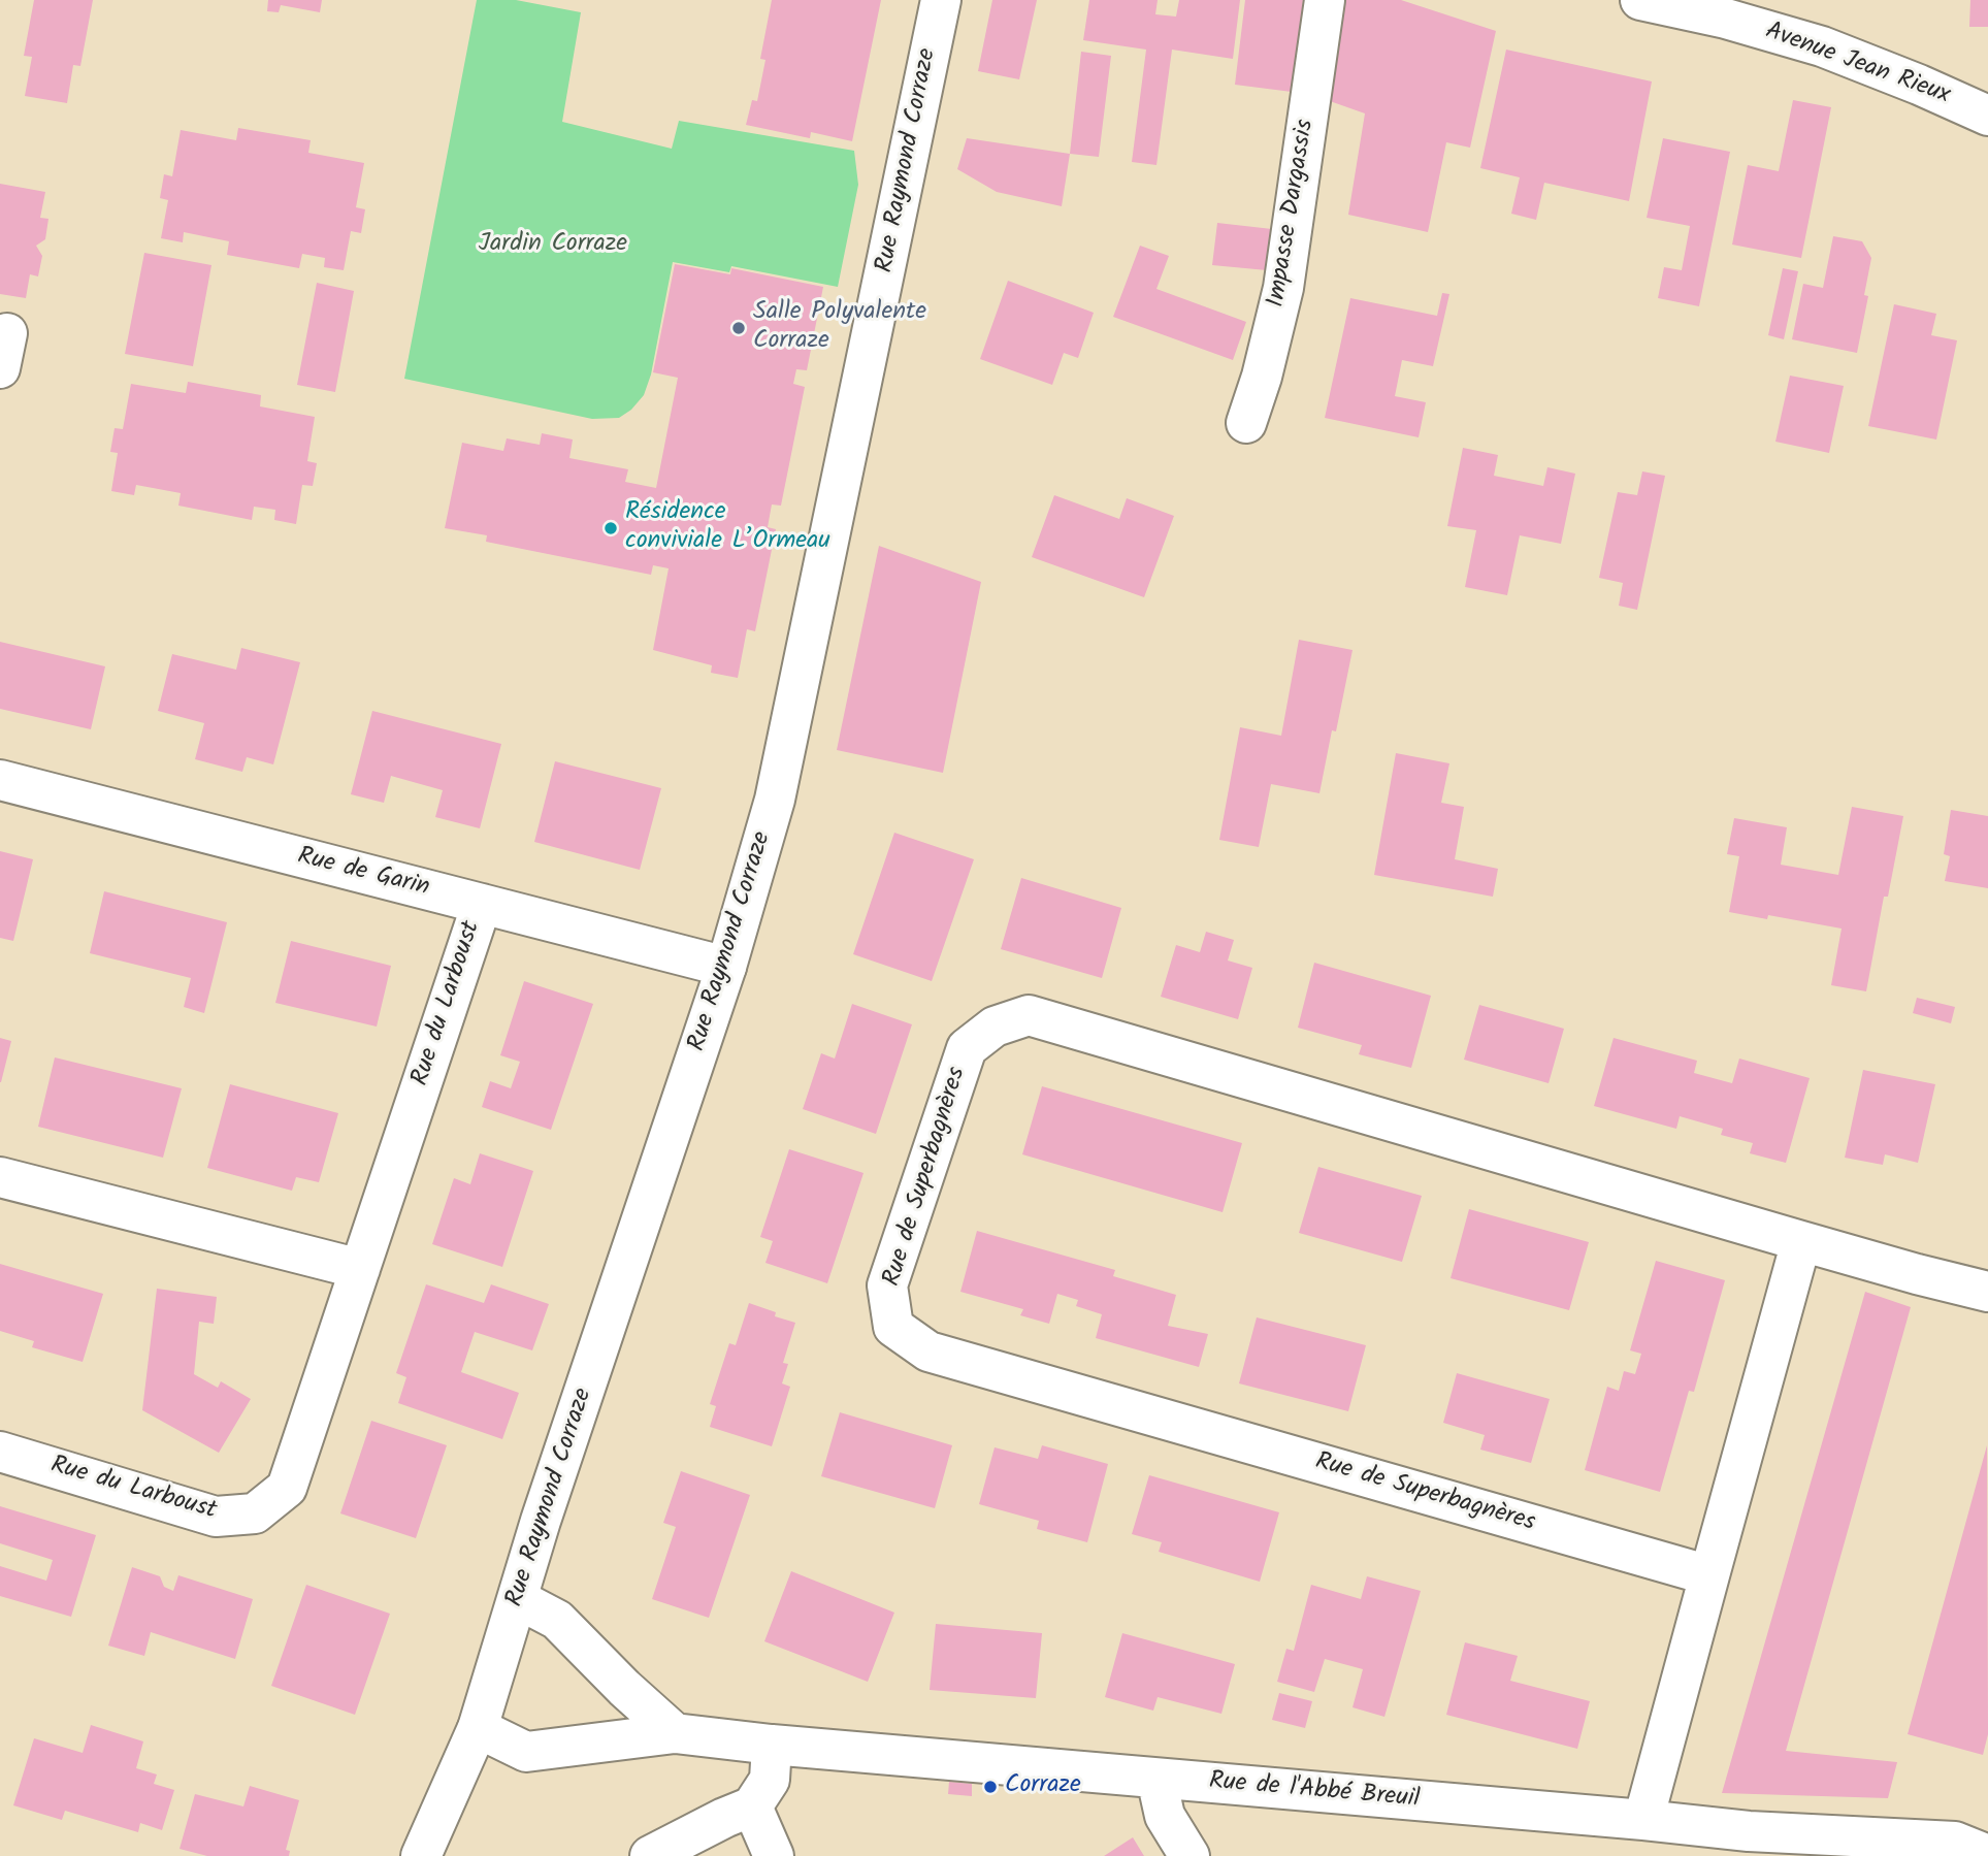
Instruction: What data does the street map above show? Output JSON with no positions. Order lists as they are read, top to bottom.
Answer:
{
  "streets": {
    "street": [
      "Avenue Jean Rieux",
      "Rue Raymond Corraze",
      "Impasse Dargassis",
      "Rue de Garin",
      "Rue du Larboust",
      "Rue de Superbagnères",
      "Rue de l'Abbé Breuil"
    ]
  },
  "crossings": [
    ["Rue Raymond Corraze", "Rue de Garin"],
    ["Rue Raymond Corraze", "Rue de l'Abbé Breuil"],
    ["Rue de Garin", "Rue du Larboust"]
  ],
  "parks": ["Jardin Corraze"],
  "places": ["Salle Polyvalente Corraze", "Résidence conviviale L’Ormeau", "Corraze"]
}
